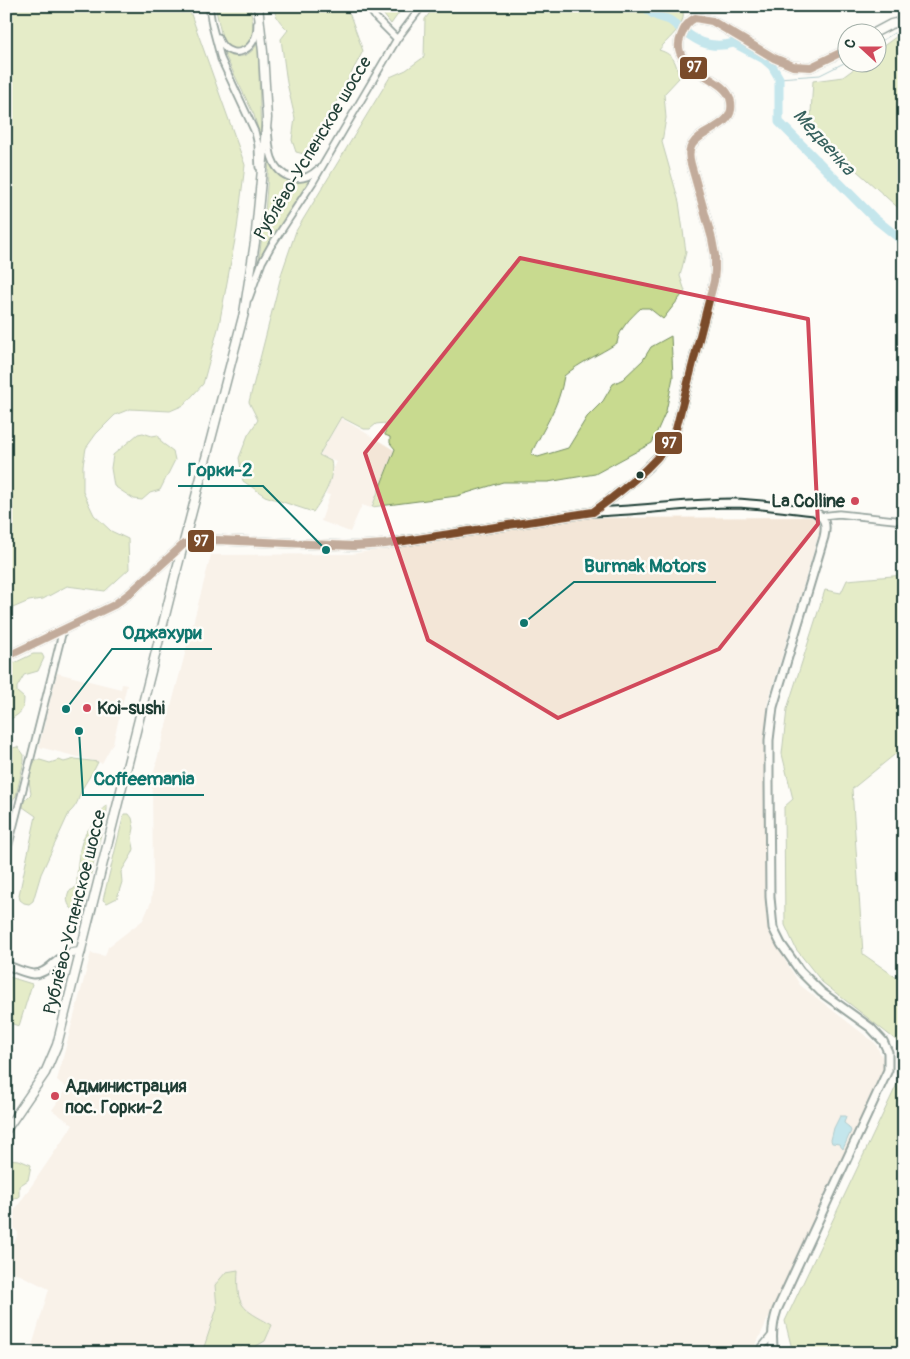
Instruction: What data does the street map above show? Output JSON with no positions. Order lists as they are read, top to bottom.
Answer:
{
  "streets": {
    "main road": ["Рублёво-Успенское шоссе"]
  },
  "water": ["Медвенка"],
  "places": [
    "La Colline",
    "Горки-2",
    "Burmak Motors",
    "Koi-sushi",
    "Оджахури",
    "Coffeemania",
    "Администрация пос. Горки-2"
  ],
  "lines": ["transit line 97"],
  "north": "left"
}
